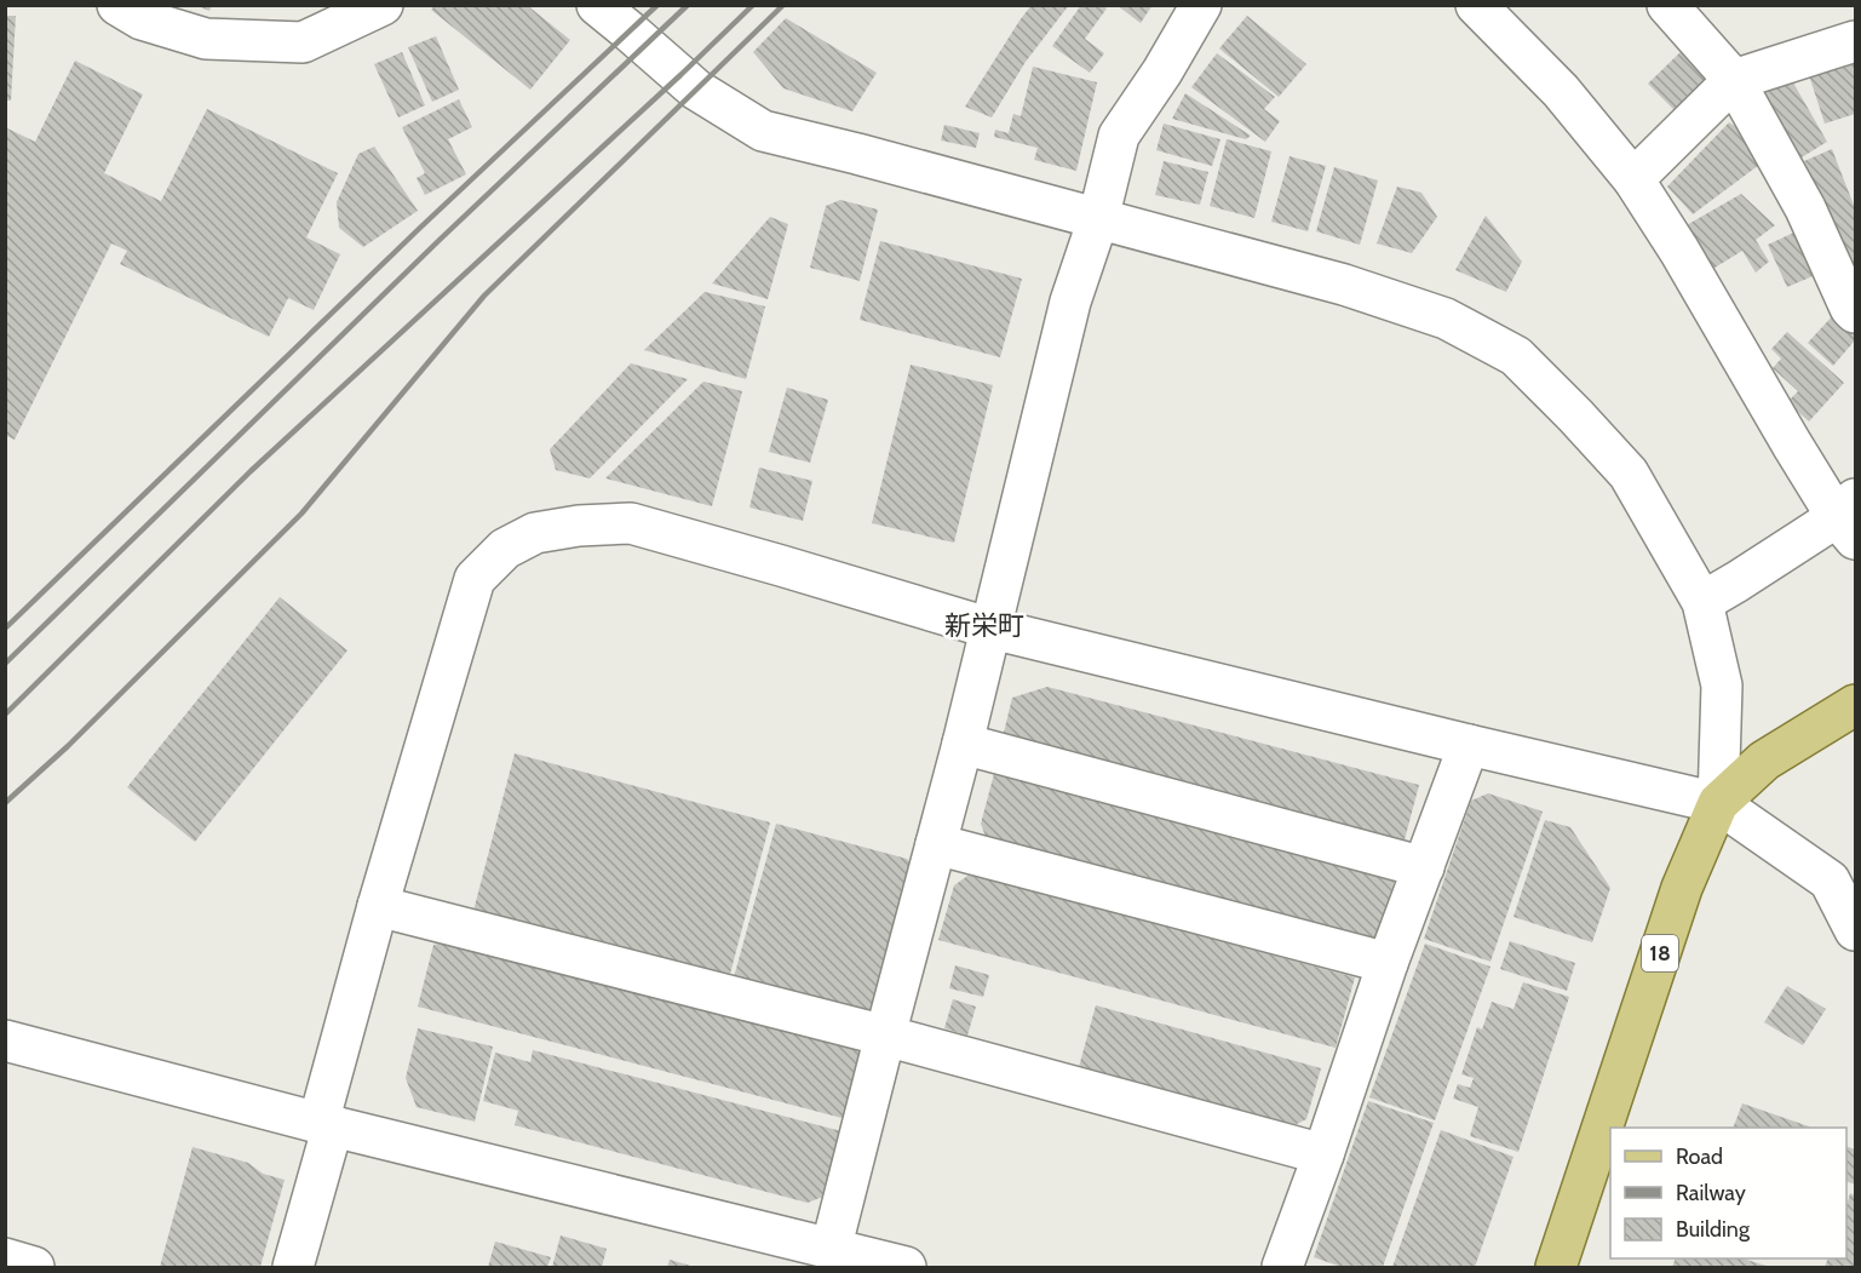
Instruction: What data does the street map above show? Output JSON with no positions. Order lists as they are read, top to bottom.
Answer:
{
  "streets": {
    "main road": ["18"]
  },
  "districts": ["新栄町"],
  "legend": ["Road", "Railway", "Building"]
}
